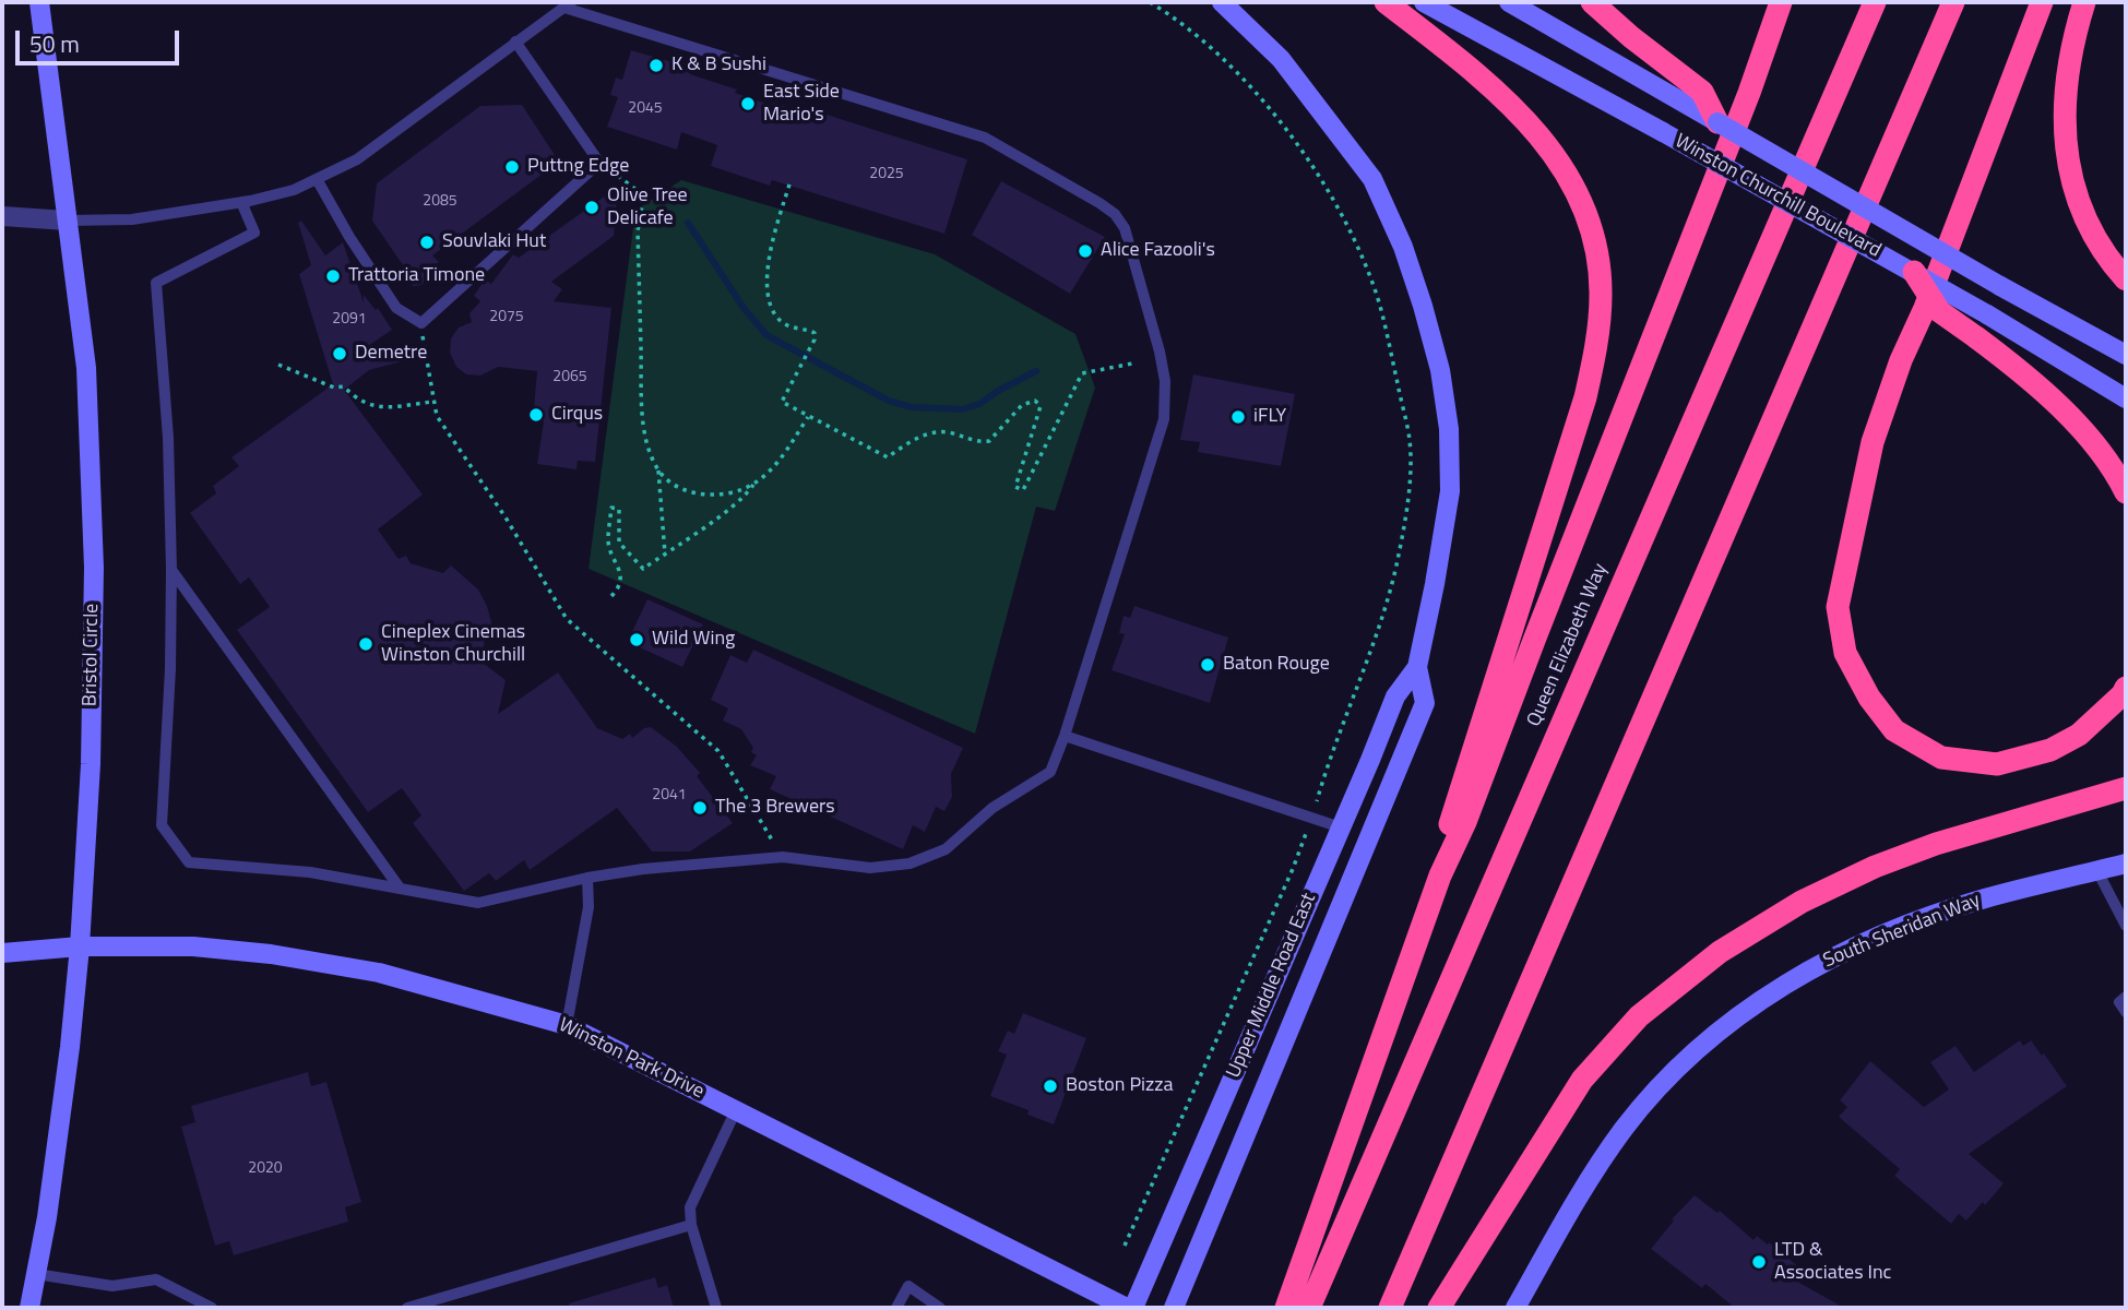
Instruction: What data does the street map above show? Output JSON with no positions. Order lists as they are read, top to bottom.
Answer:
{
  "streets": {
    "highway": ["Queen Elizabeth Way"],
    "street": [
      "Winston Churchill Boulevard",
      "Bristol Circle",
      "South Sheridan Way",
      "Upper Middle Road East",
      "Winston Park Drive"
    ]
  },
  "crossings": [
    ["Bristol Circle", "Winston Park Drive"]
  ],
  "places": [
    "K & B Sushi",
    "East Side Mario's",
    "Puttng Edge",
    "Olive Tree Delicafe",
    "Souvlaki Hut",
    "Alice Fazooli's",
    "Trattoria Timone",
    "Demetre",
    "Cirqus",
    "iFLY",
    "Wild Wing",
    "Cineplex Cinemas Winston Churchill",
    "Baton Rouge",
    "The 3 Brewers",
    "Boston Pizza",
    "LTD & Associates Inc"
  ],
  "house_numbers": [
    "2045",
    "2025",
    "2085",
    "2075",
    "2091",
    "2065",
    "2041",
    "2020"
  ],
  "scale_bar": "50 m"
}
